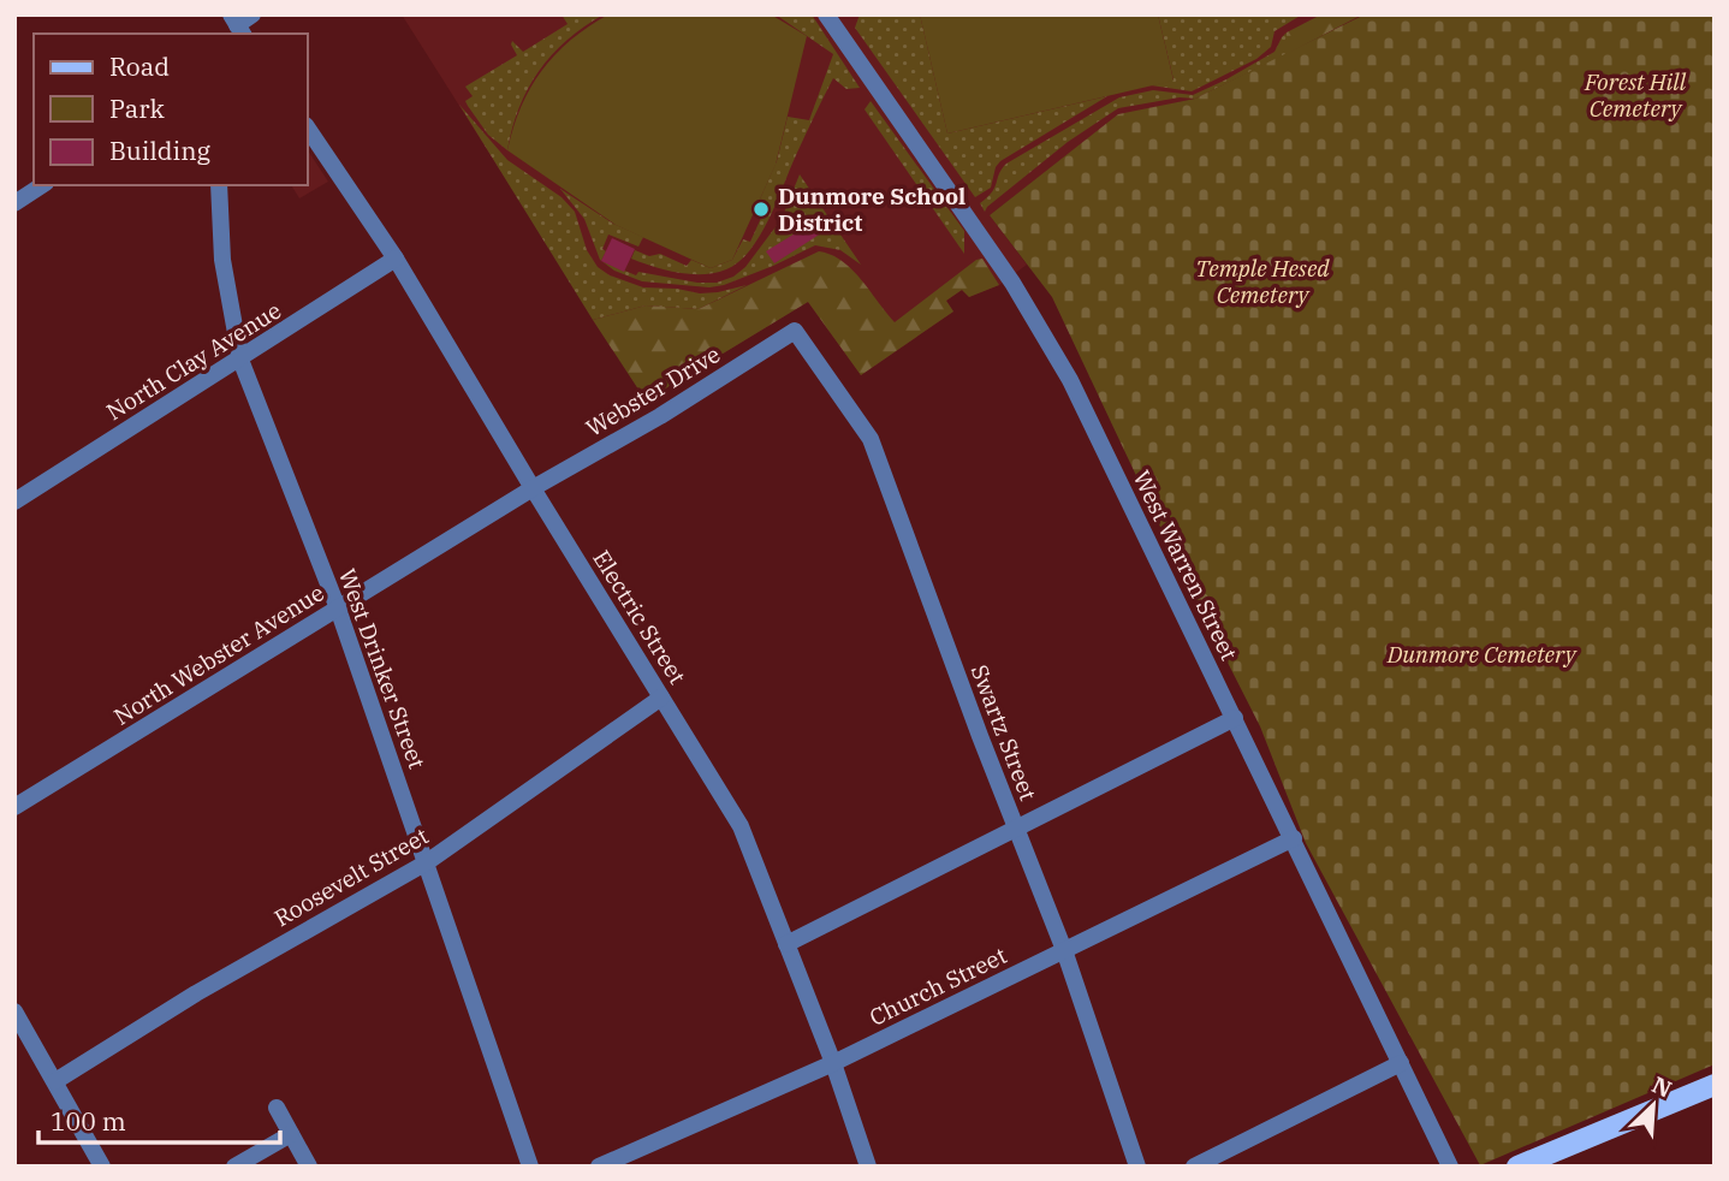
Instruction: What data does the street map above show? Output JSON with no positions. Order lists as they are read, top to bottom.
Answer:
{
  "streets": {
    "street": [
      "North Clay Avenue",
      "Webster Drive",
      "West Warren Street",
      "Electric Street",
      "North Webster Avenue",
      "West Drinker Street",
      "Swartz Street",
      "Roosevelt Street",
      "Church Street"
    ]
  },
  "crossings": [
    ["North Clay Avenue", "Electric Street"],
    ["North Clay Avenue", "West Drinker Street"],
    ["Webster Drive", "Electric Street"],
    ["Webster Drive", "North Webster Avenue"],
    ["Webster Drive", "Swartz Street"],
    ["West Warren Street", "Church Street"],
    ["Electric Street", "North Webster Avenue"],
    ["Electric Street", "Roosevelt Street"],
    ["Electric Street", "Church Street"],
    ["North Webster Avenue", "West Drinker Street"],
    ["West Drinker Street", "Roosevelt Street"],
    ["Swartz Street", "Church Street"]
  ],
  "parks": ["Forest Hill Cemetery", "Temple Hesed Cemetery", "Dunmore Cemetery"],
  "places": ["Dunmore School District"],
  "legend": ["Road", "Park", "Building"],
  "scale_bar": "100 m",
  "north": "top right"
}
